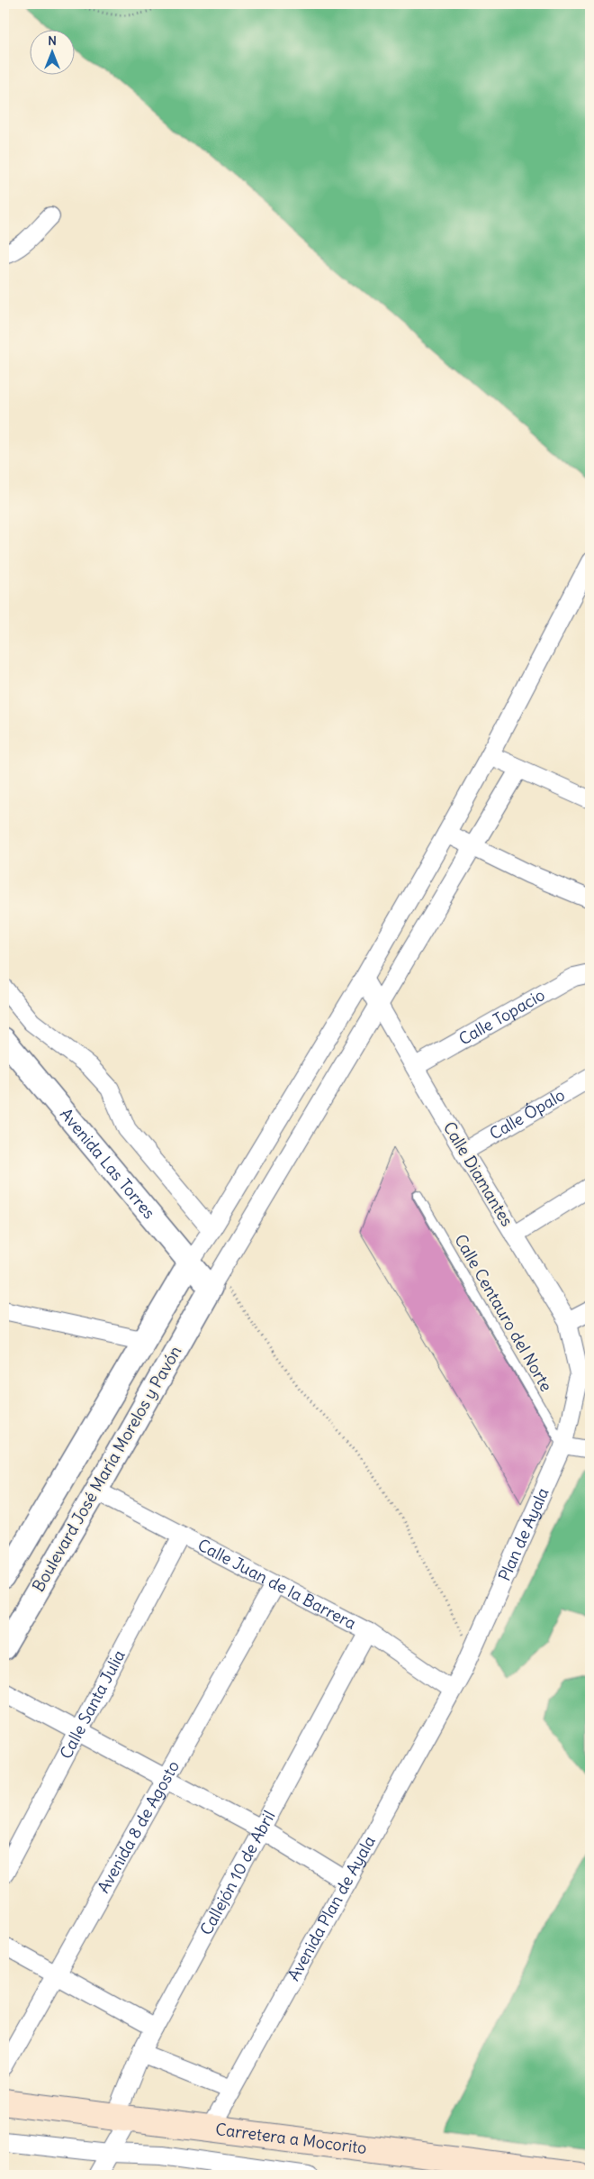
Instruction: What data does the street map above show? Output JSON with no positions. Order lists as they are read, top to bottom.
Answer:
{
  "streets": {
    "main road": ["Carretera a Mocorito"],
    "street": [
      "Calle Topacio",
      "Calle Ópalo",
      "Avenida Las Torres",
      "Calle Diamantes",
      "Boulevard José María Morelos y Pavón",
      "Plan de Ayala",
      "Calle Juan de la Barrera",
      "Calle Santa Julia",
      "Avenida 8 de Agosto",
      "Callejón 10 de Abril",
      "Avenida Plan de Ayala"
    ],
    "lane": ["Calle Centauro del Norte"]
  },
  "crossings": [
    ["Calle Topacio", "Calle Diamantes"],
    ["Calle Ópalo", "Calle Diamantes"],
    ["Avenida Las Torres", "Boulevard José María Morelos y Pavón"],
    ["Calle Diamantes", "Plan de Ayala"],
    ["Calle Centauro del Norte", "Plan de Ayala"],
    ["Boulevard José María Morelos y Pavón", "Calle Juan de la Barrera"],
    ["Plan de Ayala", "Calle Juan de la Barrera"],
    ["Plan de Ayala", "Avenida Plan de Ayala"],
    ["Calle Juan de la Barrera", "Calle Santa Julia"],
    ["Calle Juan de la Barrera", "Avenida 8 de Agosto"],
    ["Calle Juan de la Barrera", "Callejón 10 de Abril"],
    ["Calle Juan de la Barrera", "Avenida Plan de Ayala"],
    ["Callejón 10 de Abril", "Carretera a Mocorito"],
    ["Avenida Plan de Ayala", "Carretera a Mocorito"]
  ],
  "north": "top"
}
